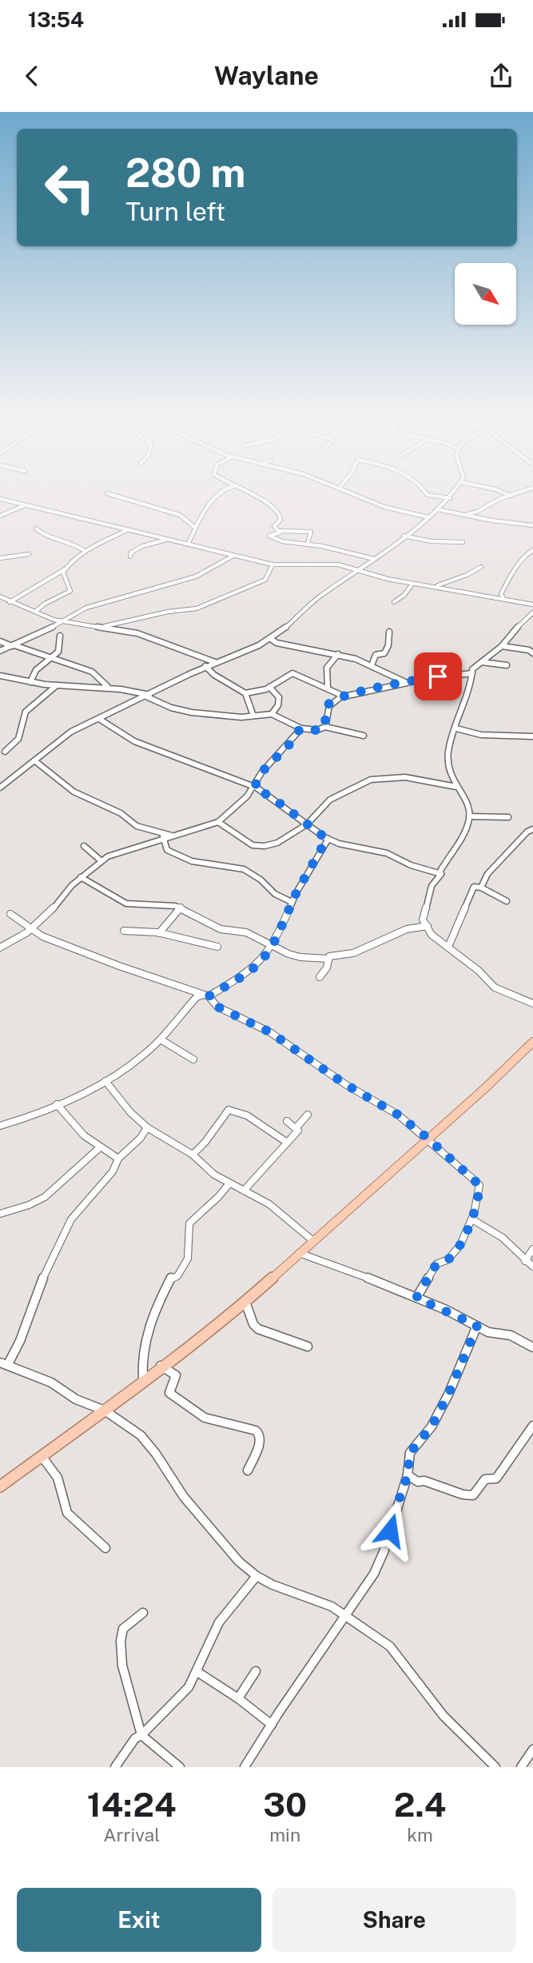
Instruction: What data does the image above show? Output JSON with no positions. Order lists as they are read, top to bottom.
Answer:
{
  "north": "bottom right",
  "page": {
    "status": "13:54",
    "header": "Waylane",
    "turn": ["280 m", "Turn left"],
    "eta": [
      "14:24",
      "Arrival",
      "30",
      "min",
      "2.4",
      "km"
    ],
    "buttons": ["Exit", "Share"]
  }
}
